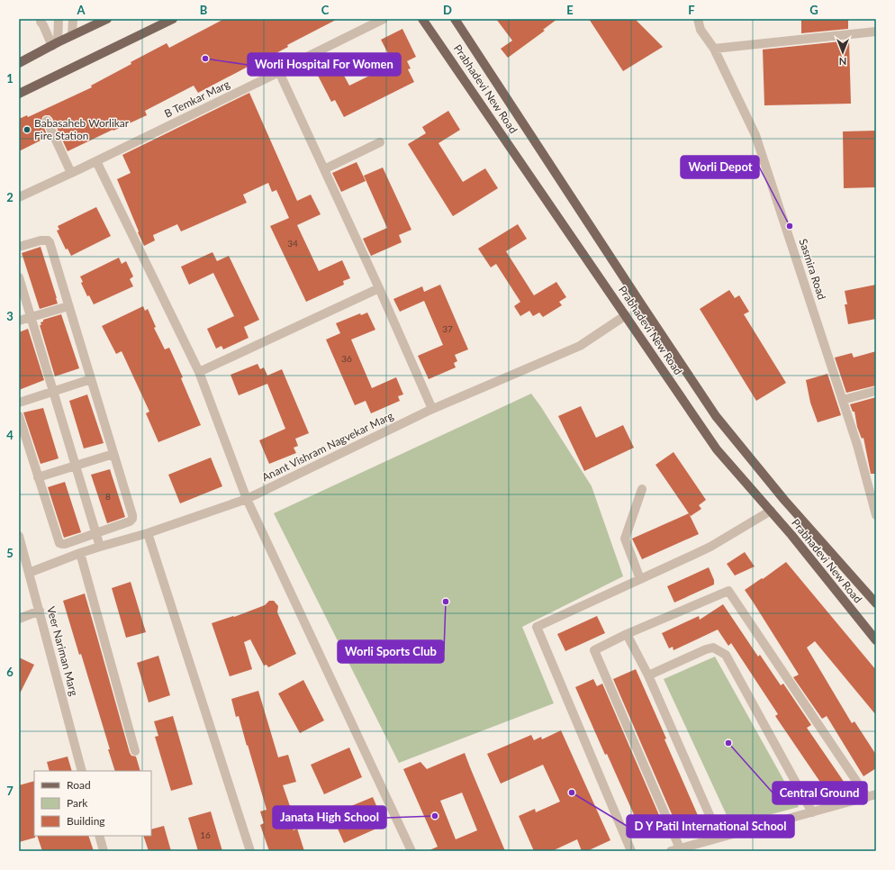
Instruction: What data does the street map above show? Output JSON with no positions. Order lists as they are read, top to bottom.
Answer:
{
  "streets": {
    "main road": ["Prabhadevi New Road"],
    "street": [
      "B Temkar Marg",
      "Sasmira Road",
      "Anant Vishram Nagvekar Marg",
      "Veer Nariman Marg"
    ]
  },
  "crossings": [
    ["Prabhadevi New Road", "Anant Vishram Nagvekar Marg"],
    ["Anant Vishram Nagvekar Marg", "Veer Nariman Marg"]
  ],
  "places": [
    "Worli Hospital For Women",
    "Babasaheb Worlikar Fire Station",
    "Worli Depot",
    "Worli Sports Club",
    "Central Ground",
    "D Y Patil International School",
    "Janata High School"
  ],
  "house_numbers": [
    "34",
    "37",
    "36",
    "8",
    "16"
  ],
  "legend": ["Road", "Park", "Building"],
  "north": "bottom",
  "grid": {
    "columns": [
      "A",
      "B",
      "C",
      "D",
      "E",
      "F",
      "G"
    ],
    "rows": [
      "1",
      "2",
      "3",
      "4",
      "5",
      "6",
      "7"
    ]
  }
}
